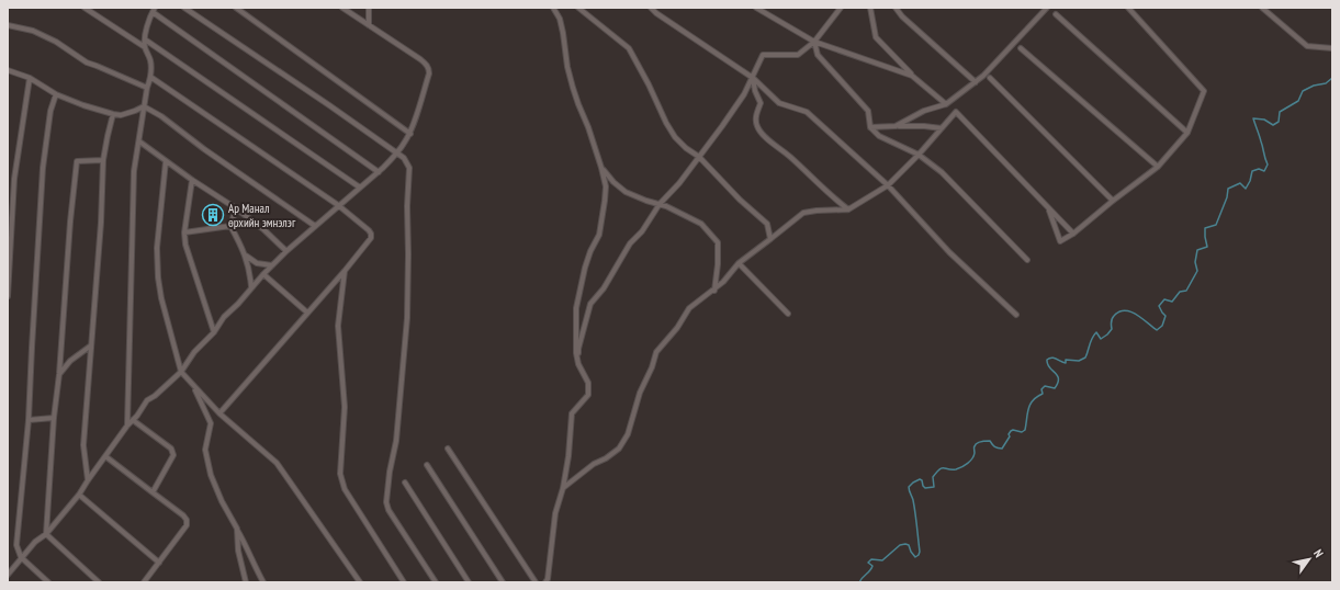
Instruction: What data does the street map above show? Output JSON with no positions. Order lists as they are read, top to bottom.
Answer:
{
  "places": {
    "building": ["Ар Манал өрхийн эмнэлэг"]
  },
  "north": "top right"
}
